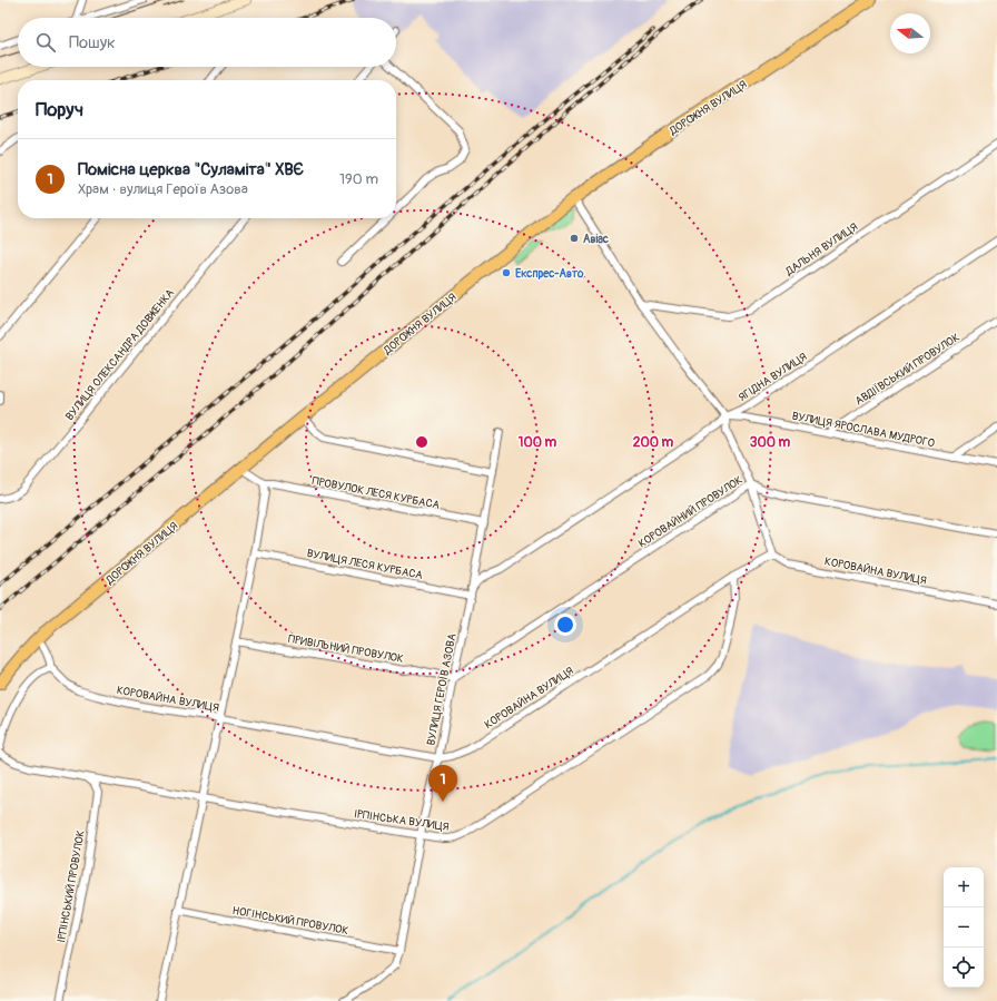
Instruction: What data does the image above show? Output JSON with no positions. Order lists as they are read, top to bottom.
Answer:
{
  "streets": {
    "main road": ["ДОРОЖНЯ ВУЛИЦЯ"],
    "street": [
      "ДАЛЬНЯ ВУЛИЦЯ",
      "ВУЛИЦЯ ОЛЕКСАНДРА ДОВЖЕНКА",
      "АВДІЇВСЬКИЙ ПРОВУЛОК",
      "ЯГІДНА ВУЛИЦЯ",
      "ВУЛИЦЯ ЯРОСЛАВА МУДРОГО",
      "ПРОВУЛОК ЛЕСЯ КУРБАСА",
      "КОРОВАЙНИЙ ПРОВУЛОК",
      "ВУЛИЦЯ ЛЕСЯ КУРБАСА",
      "КОРОВАЙНА ВУЛИЦЯ",
      "ПРИВІЛЬНИЙ ПРОВУЛОК",
      "ВУЛИЦЯ ГЕРОЇВ АЗОВА",
      "ІРПІНСЬКА ВУЛИЦЯ",
      "ІРПІНСЬКИЙ ПРОВУЛОК",
      "НОГІНСЬКИЙ ПРОВУЛОК"
    ]
  },
  "crossings": [
    ["АВДІЇВСЬКИЙ ПРОВУЛОК", "ВУЛИЦЯ ЯРОСЛАВА МУДРОГО"],
    ["ЯГІДНА ВУЛИЦЯ", "ВУЛИЦЯ ЯРОСЛАВА МУДРОГО"],
    ["ЯГІДНА ВУЛИЦЯ", "ВУЛИЦЯ ЛЕСЯ КУРБАСА"],
    ["ЯГІДНА ВУЛИЦЯ", "ВУЛИЦЯ ГЕРОЇВ АЗОВА"],
    ["ПРОВУЛОК ЛЕСЯ КУРБАСА", "ВУЛИЦЯ ГЕРОЇВ АЗОВА"],
    ["КОРОВАЙНИЙ ПРОВУЛОК", "ПРИВІЛЬНИЙ ПРОВУЛОК"],
    ["КОРОВАЙНИЙ ПРОВУЛОК", "ВУЛИЦЯ ГЕРОЇВ АЗОВА"],
    ["ВУЛИЦЯ ЛЕСЯ КУРБАСА", "ВУЛИЦЯ ГЕРОЇВ АЗОВА"],
    ["КОРОВАЙНА ВУЛИЦЯ", "ВУЛИЦЯ ГЕРОЇВ АЗОВА"],
    ["КОРОВАЙНА ВУЛИЦЯ", "ІРПІНСЬКА ВУЛИЦЯ"],
    ["ПРИВІЛЬНИЙ ПРОВУЛОК", "ВУЛИЦЯ ГЕРОЇВ АЗОВА"],
    ["ВУЛИЦЯ ГЕРОЇВ АЗОВА", "ІРПІНСЬКА ВУЛИЦЯ"],
    ["ВУЛИЦЯ ГЕРОЇВ АЗОВА", "НОГІНСЬКИЙ ПРОВУЛОК"]
  ],
  "places": ["Авіас", "Експрес-Авто"],
  "north": "left",
  "page": {
    "search": "Пошук",
    "heading": "Поруч",
    "list": [
      {
        "mark": "1",
        "name": "Помісна церква \"Суламіта\" ХВЄ",
        "note": "Храм · вулиця Героїв Азова",
        "value": "190 m"
      }
    ],
    "pins": "1",
    "map_buttons": ["+", "−"]
  },
  "rings": ["100 m", "200 m", "300 m"]
}
